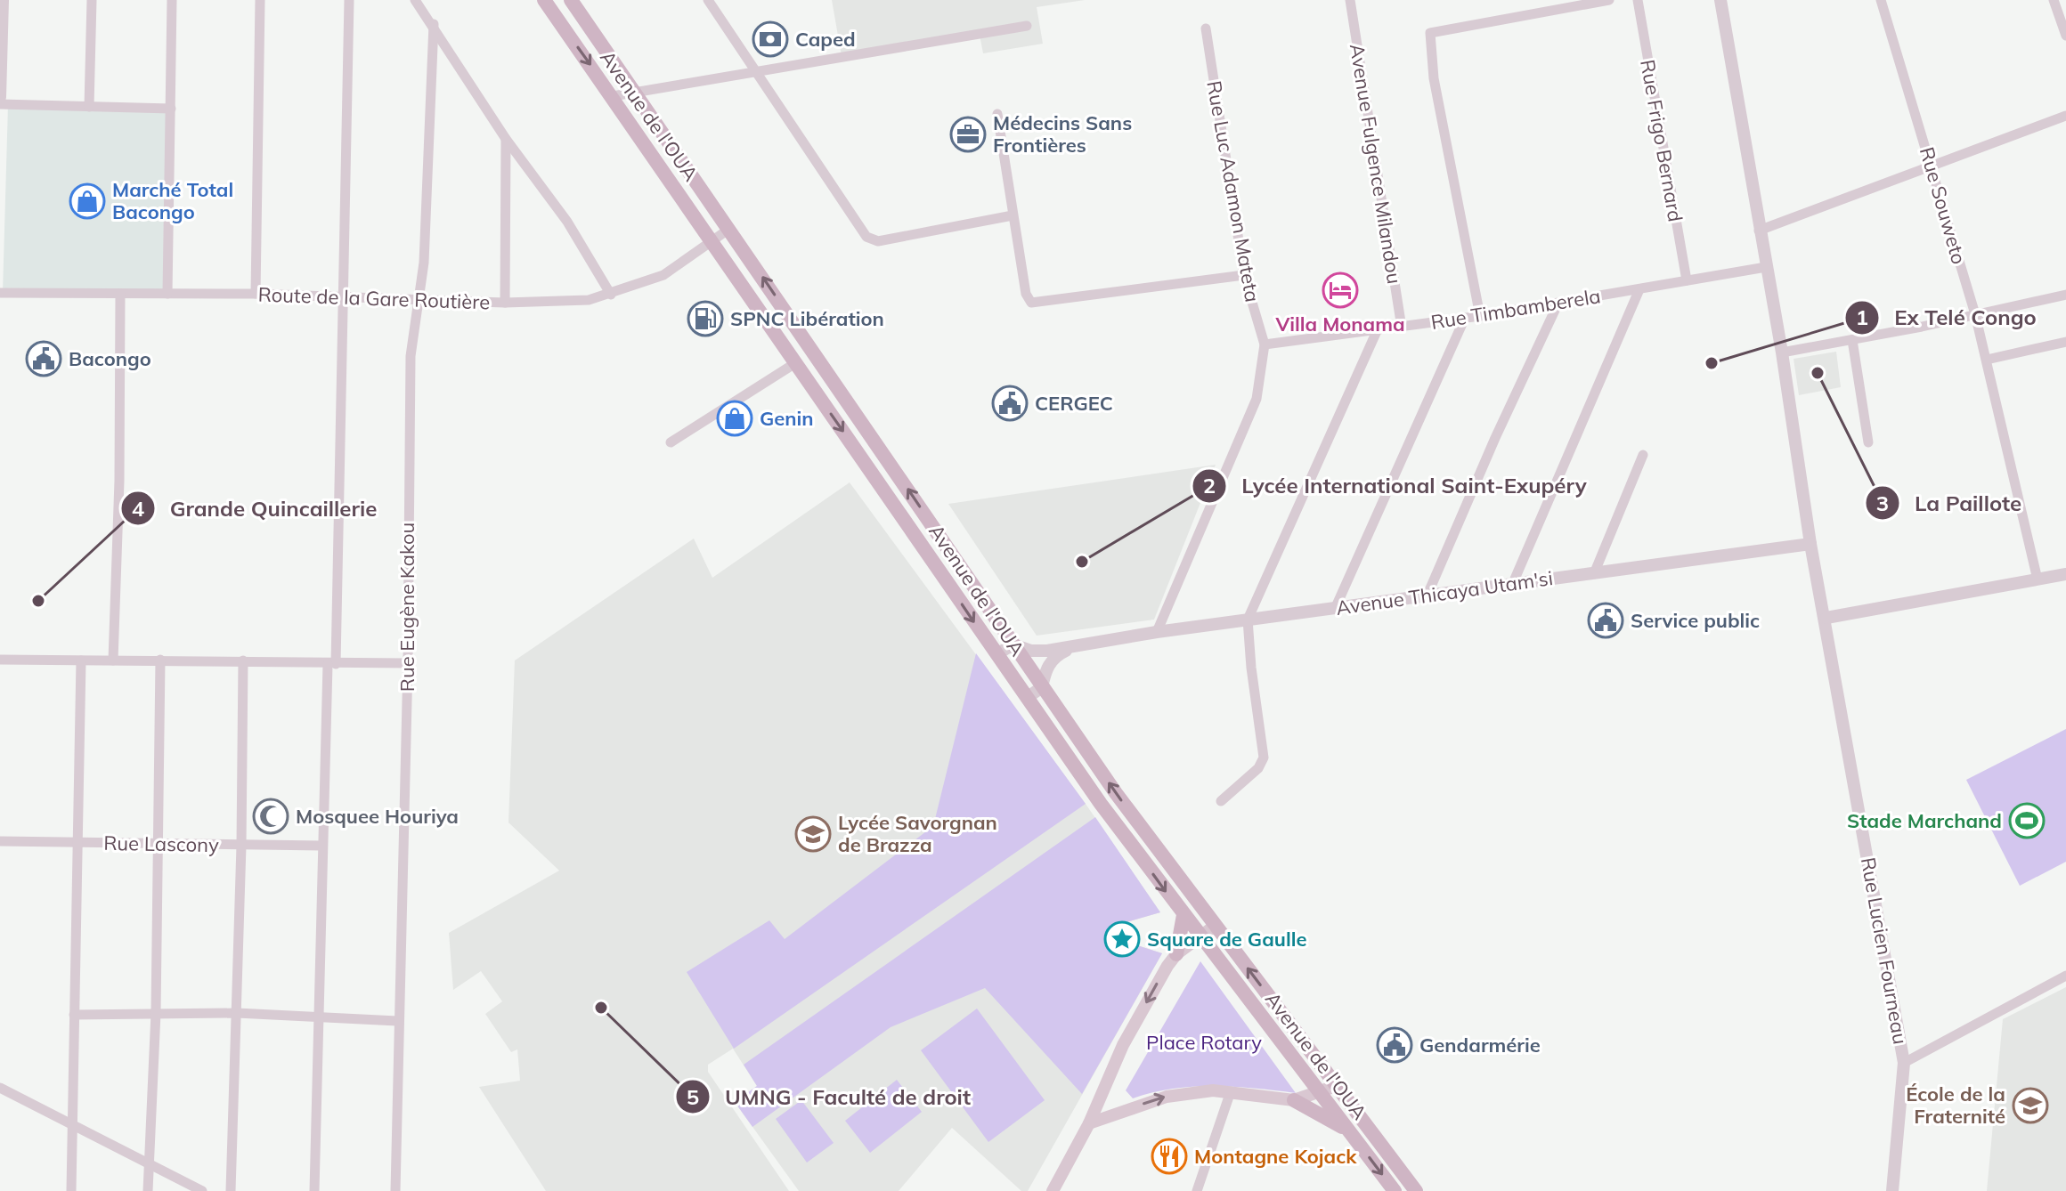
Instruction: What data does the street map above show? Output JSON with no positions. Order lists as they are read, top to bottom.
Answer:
{
  "streets": {
    "main road": ["Avenue de l'OUA"],
    "street": [
      "Rue Frigo Bernard",
      "Avenue Fulgence Milandou",
      "Rue Luc Adamon Mateta",
      "Rue Souweto",
      "Route de la Gare Routière",
      "Rue Timbamberela",
      "Avenue Thicaya Utam'si",
      "Rue Eugène Kakou",
      "Rue Lascony",
      "Rue Lucien Fourneau"
    ]
  },
  "crossings": [
    ["Avenue de l'OUA", "Route de la Gare Routière"],
    ["Avenue de l'OUA", "Avenue Thicaya Utam'si"],
    ["Rue Frigo Bernard", "Rue Timbamberela"],
    ["Avenue Fulgence Milandou", "Rue Timbamberela"],
    ["Rue Luc Adamon Mateta", "Rue Timbamberela"],
    ["Rue Luc Adamon Mateta", "Avenue Thicaya Utam'si"],
    ["Route de la Gare Routière", "Rue Eugène Kakou"],
    ["Rue Timbamberela", "Rue Lucien Fourneau"],
    ["Avenue Thicaya Utam'si", "Rue Lucien Fourneau"]
  ],
  "parks": ["Place Rotary"],
  "places": {
    "bank": ["Caped"],
    "office": ["Médecins Sans Frontières"],
    "shop": ["Marché Total Bacongo", "Genin"],
    "hotel": ["Villa Monama"],
    "fuel station": ["SPNC Libération"],
    "public building": [
      "Bacongo",
      "CERGEC",
      "Service public",
      "Gendarmérie"
    ],
    "other": [
      "Ex Telé Congo",
      "La Paillote",
      "Lycée International Saint-Exupéry",
      "Grande Quincaillerie",
      "UMNG - Faculté de droit"
    ],
    "mosque": ["Mosquee Houriya"],
    "sports": ["Stade Marchand"],
    "school or university": ["Lycée Savorgnan de Brazza", "École de la Fraternité"],
    "place": ["Square de Gaulle"],
    "restaurant": ["Montagne Kojack"]
  }
}
